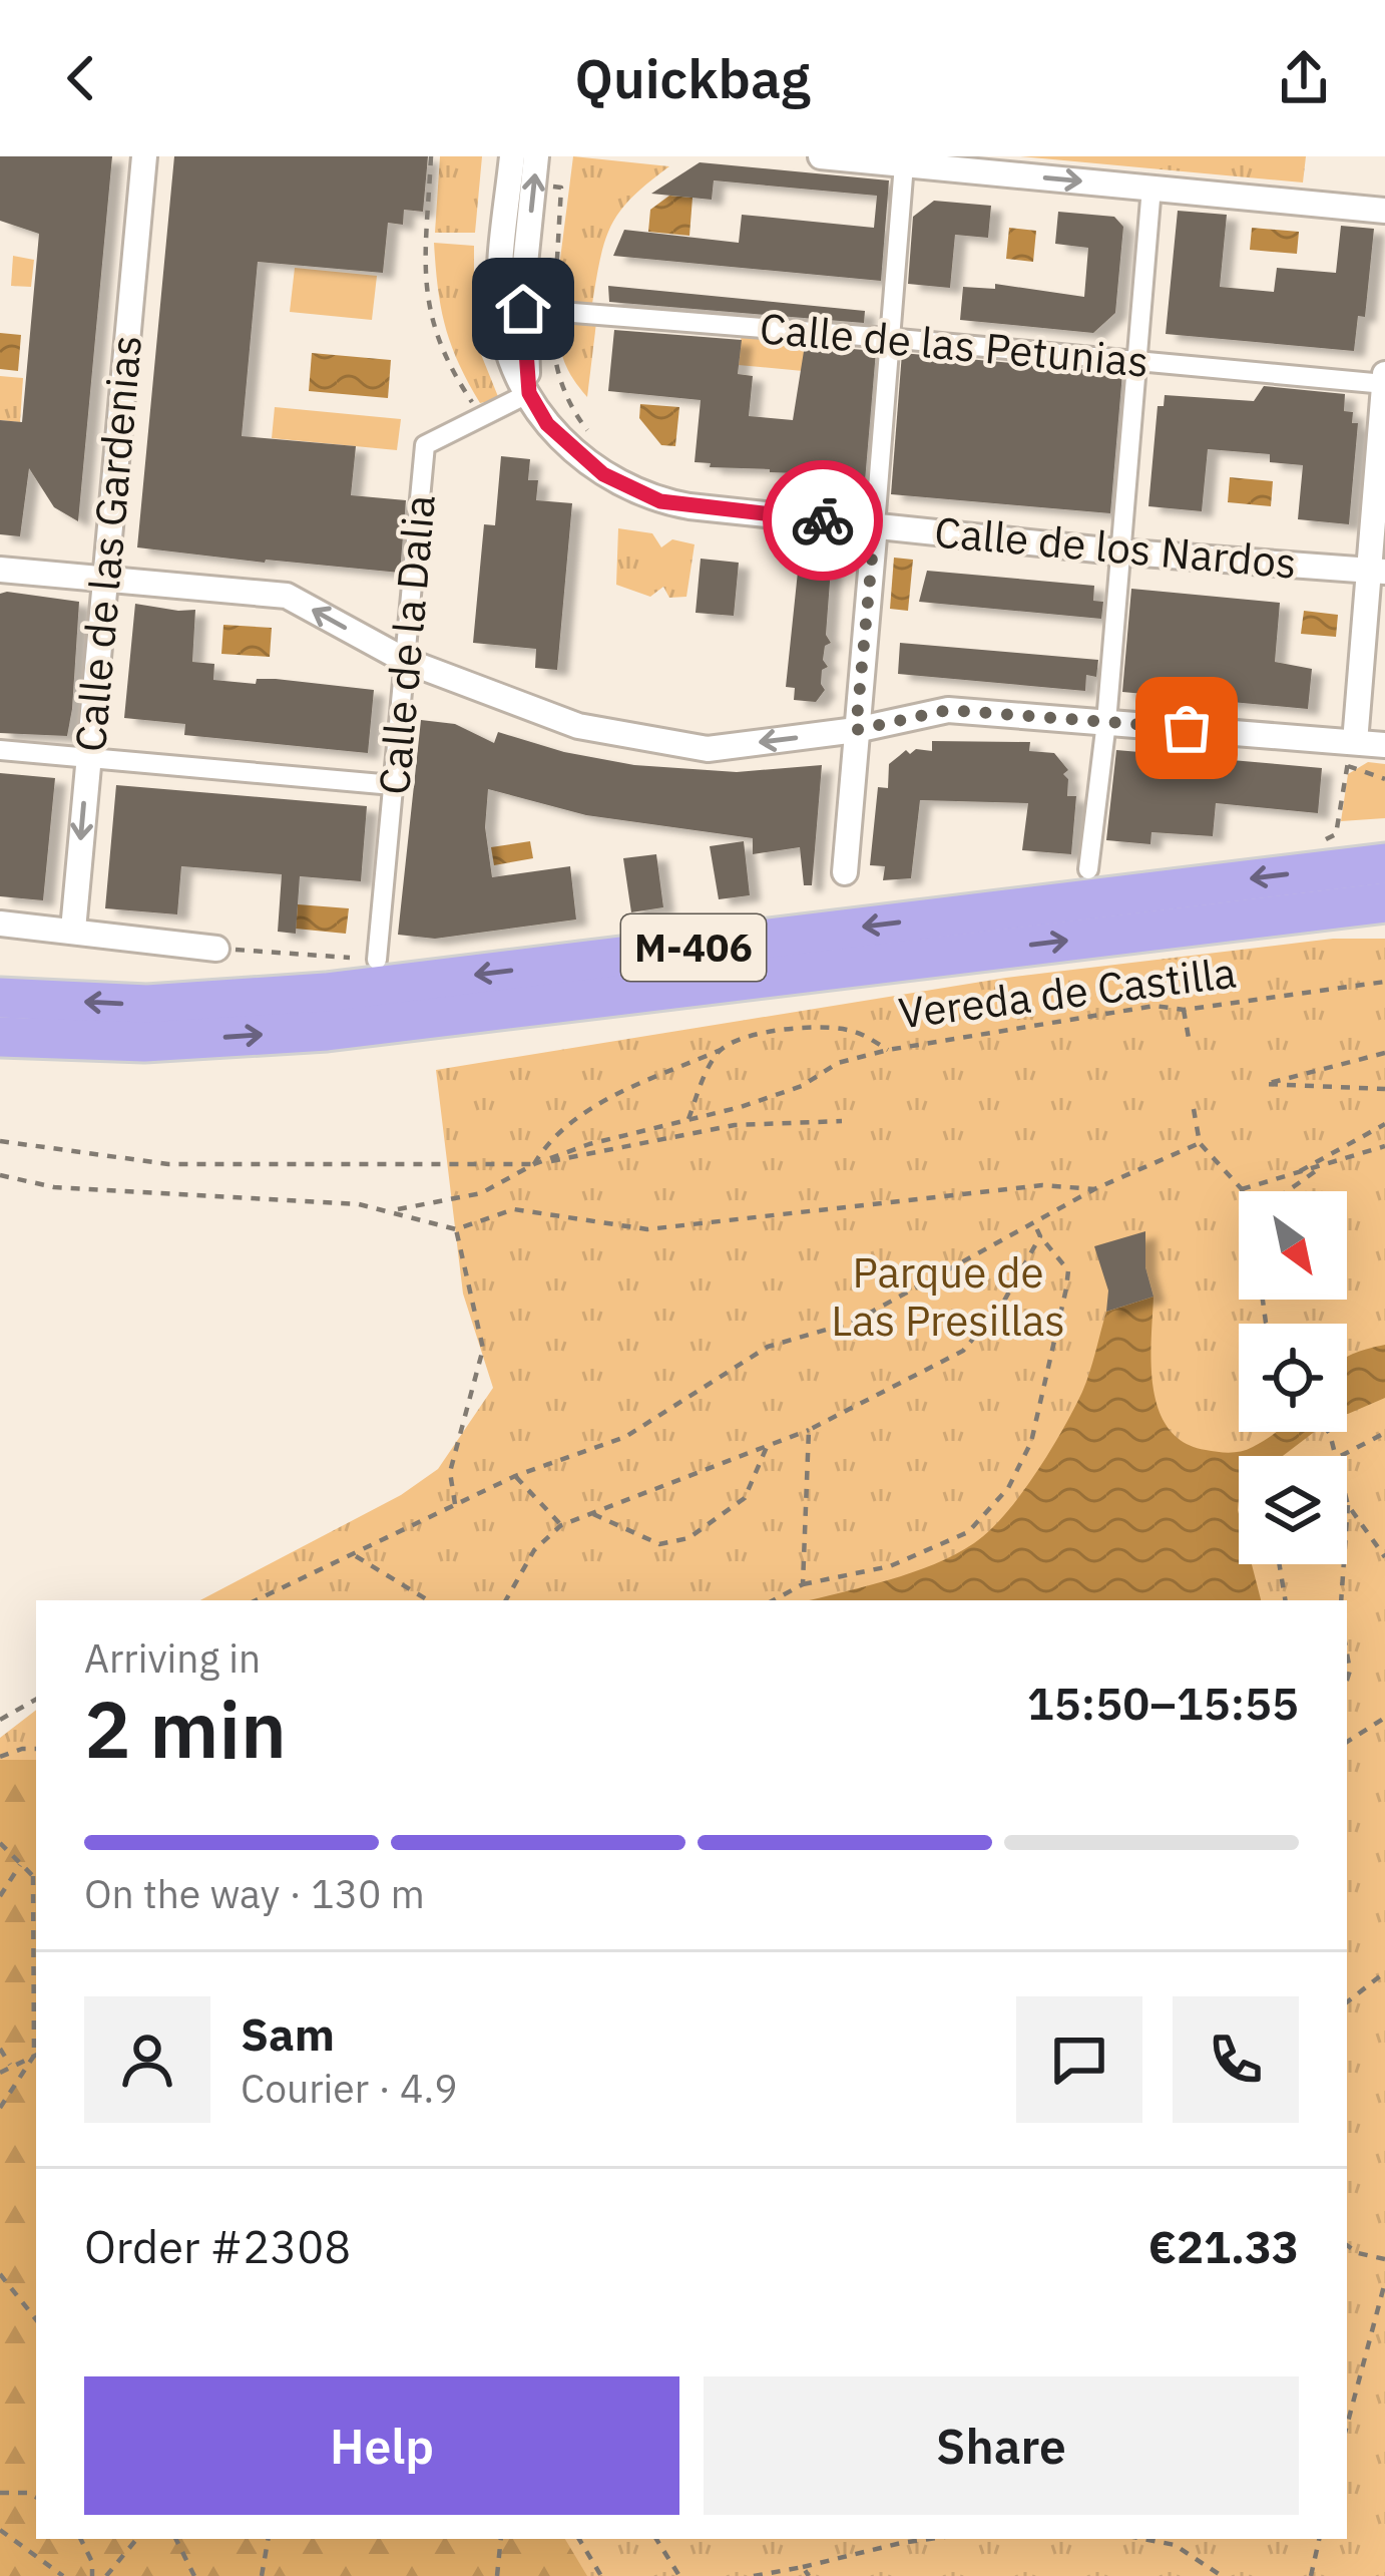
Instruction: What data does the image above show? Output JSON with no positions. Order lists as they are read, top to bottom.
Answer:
{
  "streets": {
    "highway": ["M-406"],
    "street": [
      "Calle de las Petunias",
      "Calle de las Gardenias",
      "Calle de los Nardos",
      "Calle de la Dalia"
    ],
    "path": ["Vereda de Castilla"]
  },
  "crossings": [
    ["Calle de los Nardos", "Calle de la Dalia"]
  ],
  "parks": ["Parque de Las Presillas"],
  "north": "bottom right",
  "page": {
    "header": "Quickbag",
    "heading": ["2 min", "Arriving in", "15:50–15:55"],
    "panel": [
      "Sam",
      "Courier · 4.9",
      "Order #2308",
      "€21.33"
    ],
    "bar": "On the way · 130 m",
    "buttons": ["Help", "Share"]
  }
}
